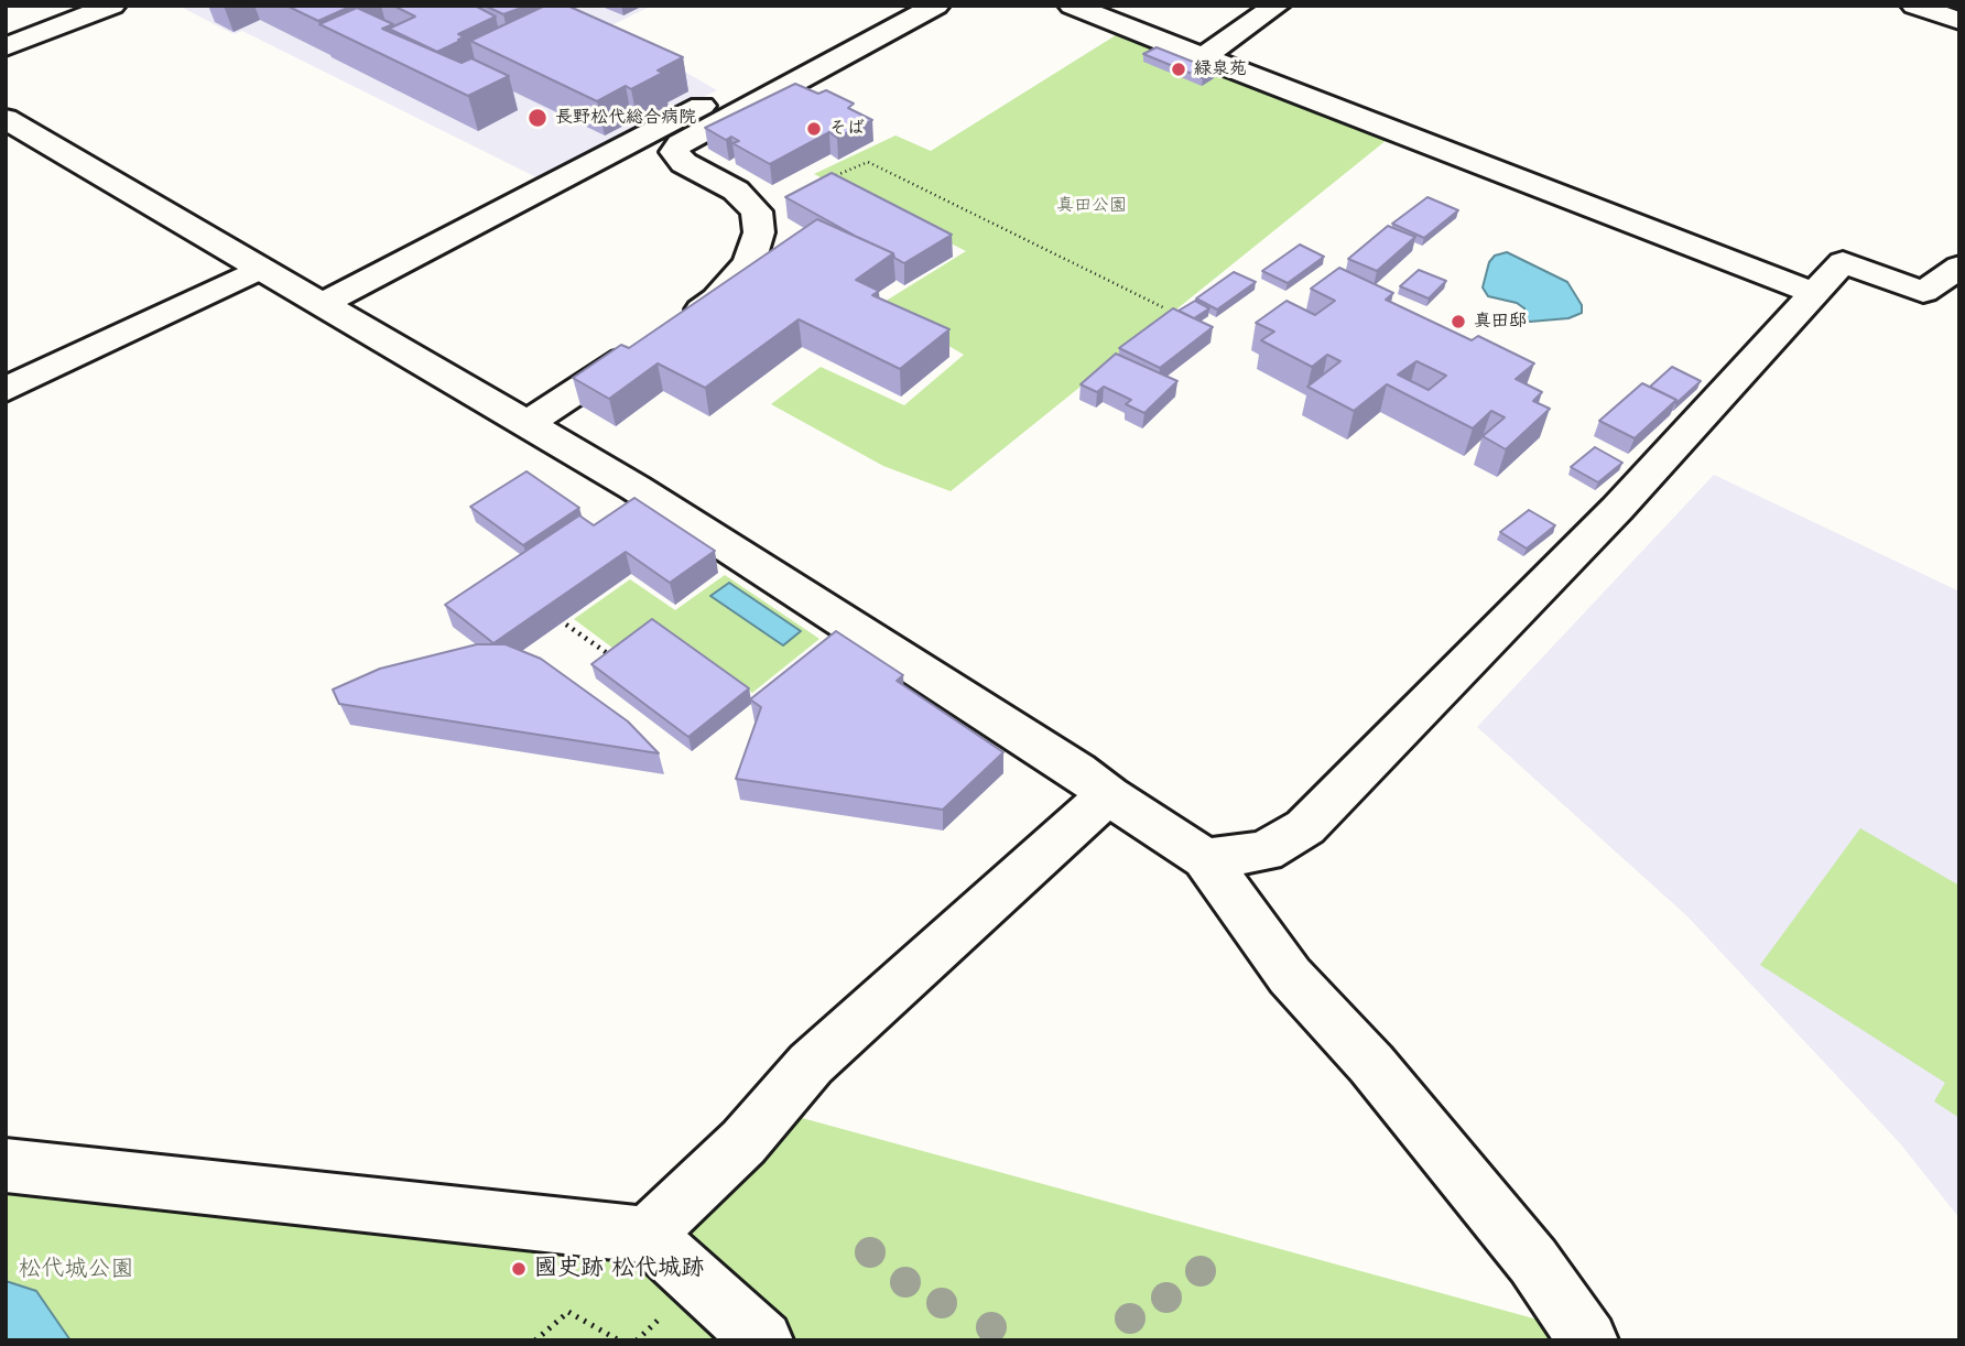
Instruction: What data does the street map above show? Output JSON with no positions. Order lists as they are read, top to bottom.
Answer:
{
  "parks": ["真田公園", "松代城公園"],
  "places": [
    "緑泉苑",
    "長野松代総合病院",
    "そば",
    "真田邸",
    "國史跡 松代城跡"
  ]
}
